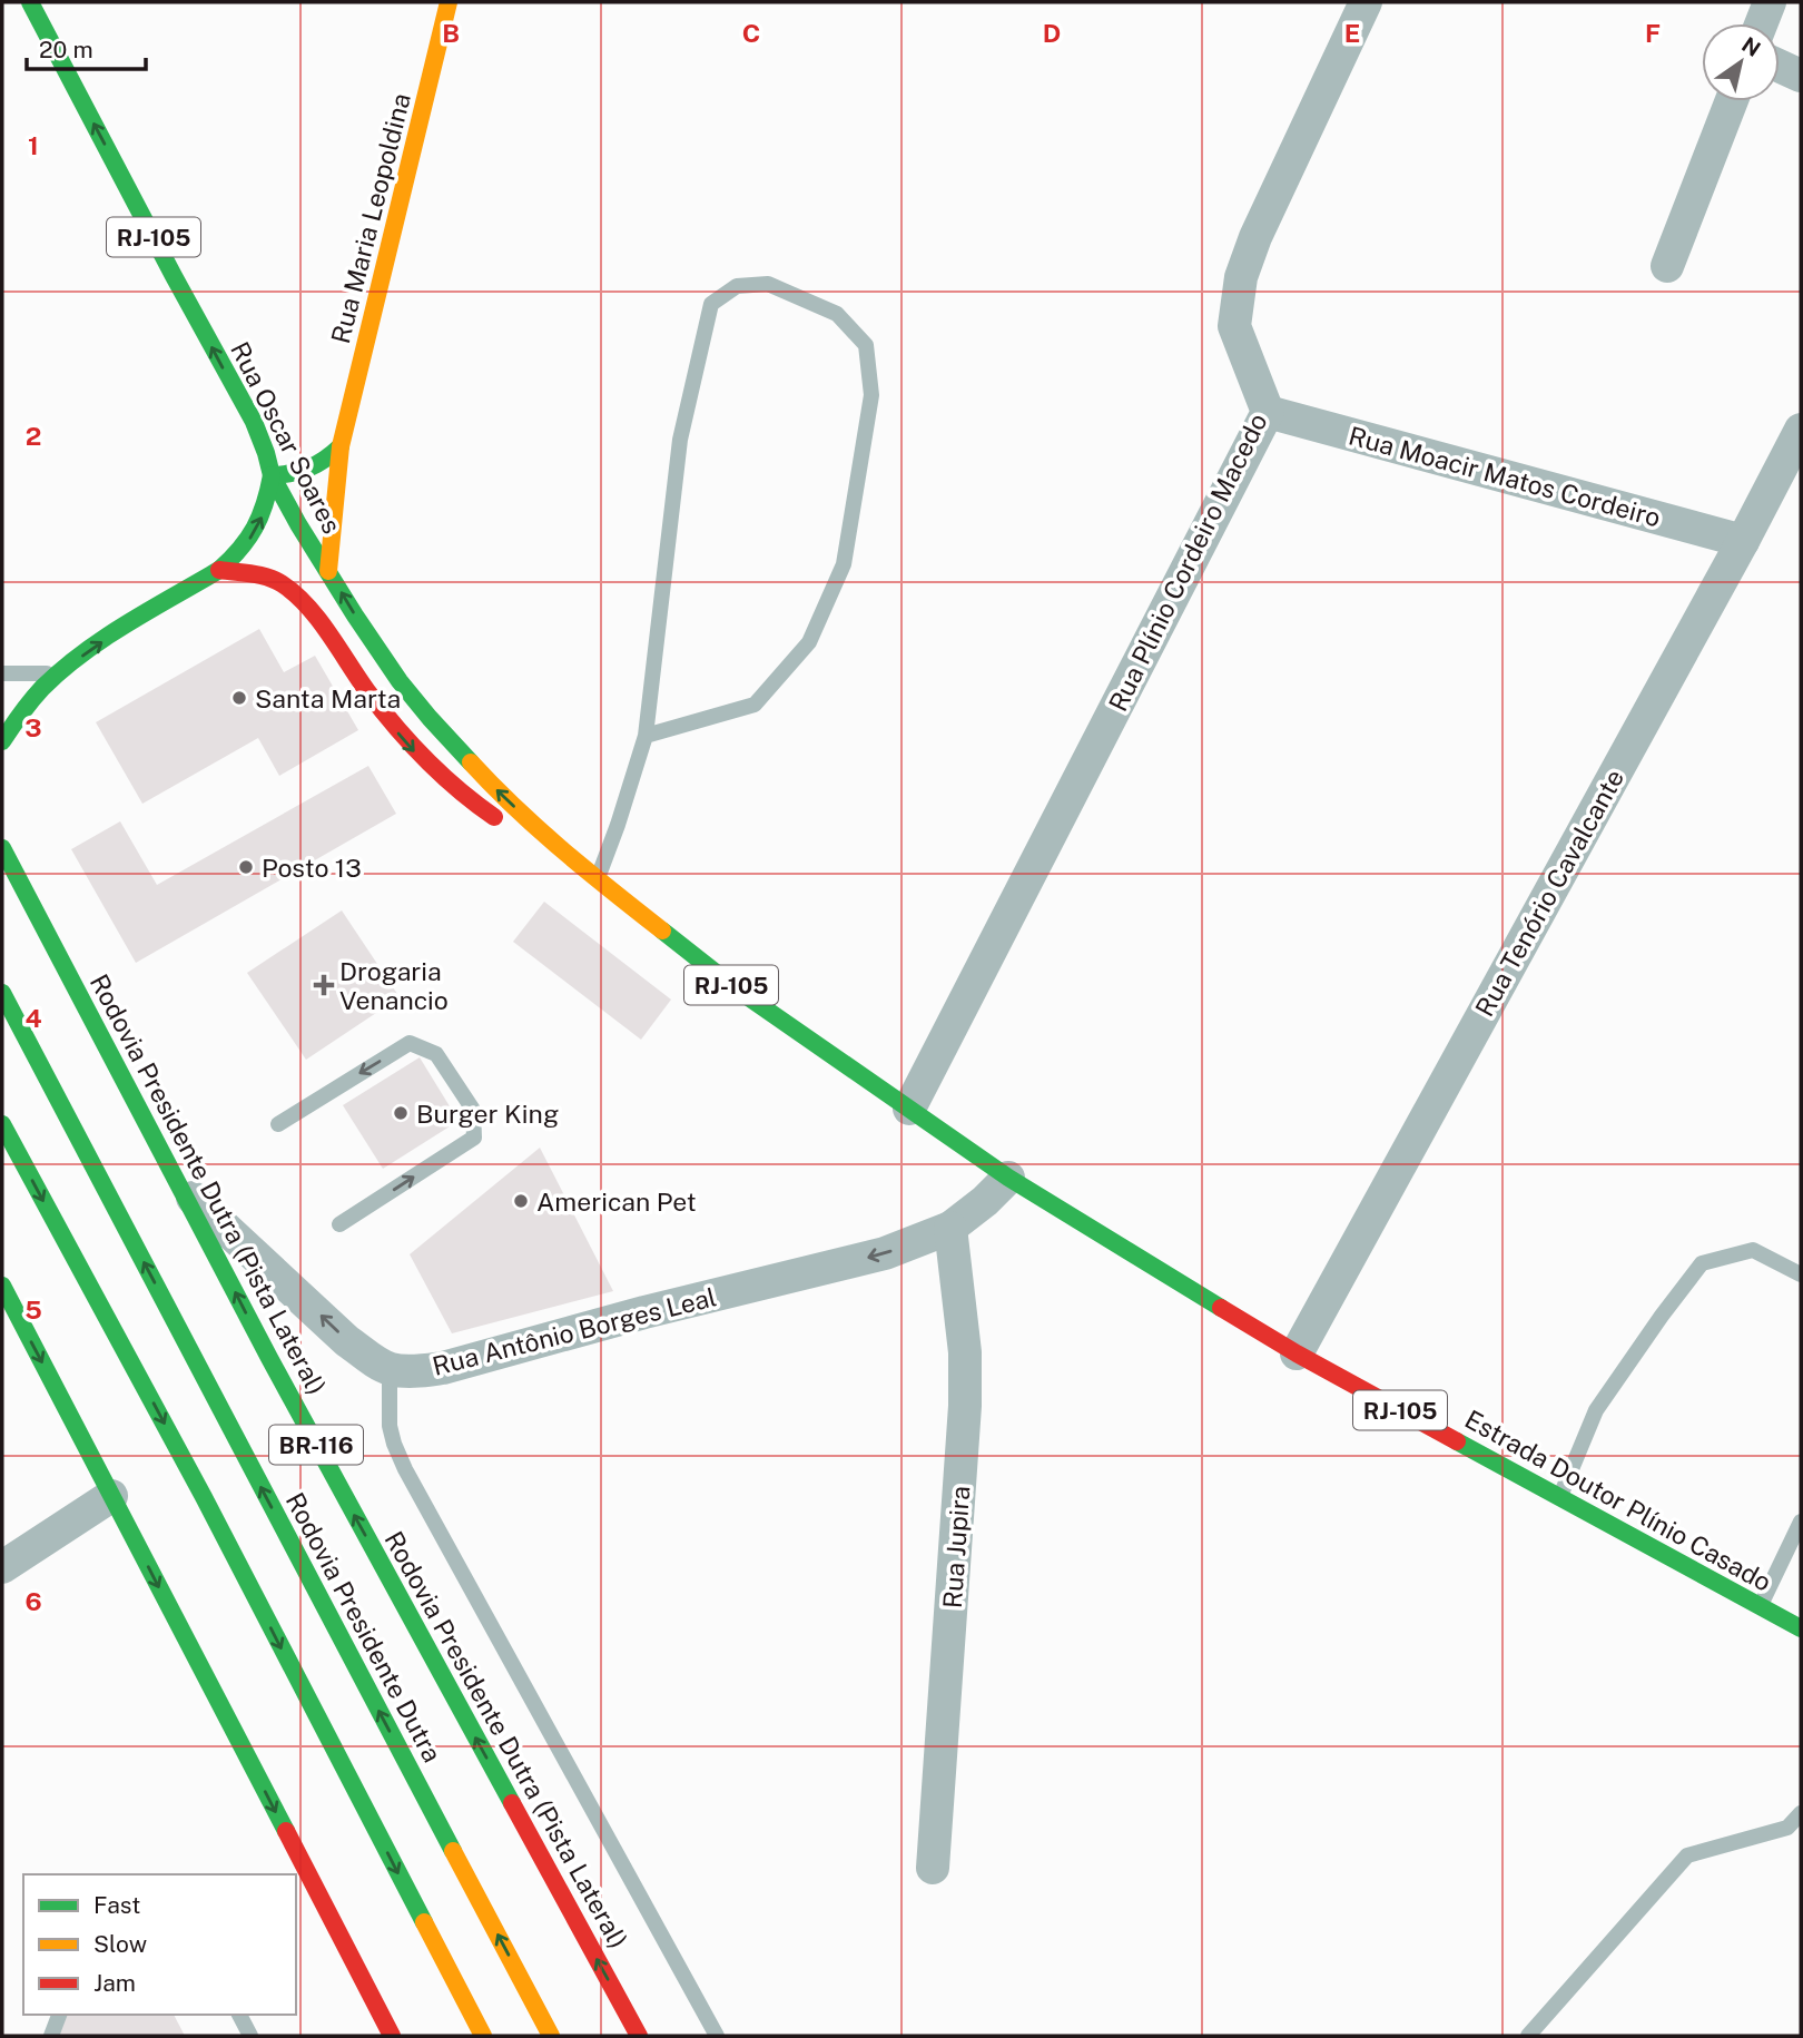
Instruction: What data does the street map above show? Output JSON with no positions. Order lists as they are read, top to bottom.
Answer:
{
  "streets": {
    "main road": [
      "Rua Maria Leopoldina",
      "RJ-105",
      "Rua Oscar Soares",
      "Rodovia Presidente Dutra (Pista Lateral)",
      "BR-116",
      "Estrada Doutor Plínio Casado",
      "Rodovia Presidente Dutra"
    ],
    "street": [
      "Rua Moacir Matos Cordeiro",
      "Rua Plínio Cordeiro Macedo",
      "Rua Tenório Cavalcante",
      "Rua Antônio Borges Leal",
      "Rua Jupira"
    ]
  },
  "crossings": [
    ["Rua Maria Leopoldina", "Rua Oscar Soares"],
    ["RJ-105", "Rua Oscar Soares"],
    ["Rua Oscar Soares", "Rua Plínio Cordeiro Macedo"],
    ["Rua Oscar Soares", "Rua Antônio Borges Leal"],
    ["Rua Oscar Soares", "Estrada Doutor Plínio Casado"],
    ["Rua Moacir Matos Cordeiro", "Rua Plínio Cordeiro Macedo"],
    ["Rua Moacir Matos Cordeiro", "Rua Tenório Cavalcante"],
    ["Rua Tenório Cavalcante", "Estrada Doutor Plínio Casado"],
    ["Rua Antônio Borges Leal", "Estrada Doutor Plínio Casado"],
    ["Rua Antônio Borges Leal", "Rua Jupira"]
  ],
  "one_way": ["Rua Antônio Borges Leal"],
  "places": {
    "other": [
      "Santa Marta",
      "Posto 13",
      "Burger King",
      "American Pet"
    ],
    "health": ["Drogaria Venancio"]
  },
  "legend": ["Fast", "Slow", "Jam"],
  "scale_bar": "20 m",
  "north": "top right",
  "grid": {
    "columns": [
      "B",
      "C",
      "D",
      "E",
      "F"
    ],
    "rows": [
      "1",
      "2",
      "3",
      "4",
      "5",
      "6"
    ]
  }
}
